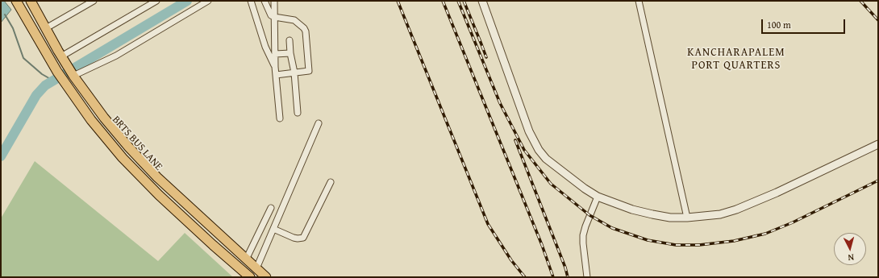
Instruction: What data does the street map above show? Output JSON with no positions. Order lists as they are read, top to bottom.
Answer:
{
  "streets": {
    "main road": ["BRTS BUS LANE"]
  },
  "districts": ["KANCHARAPALEM PORT QUARTERS"],
  "scale_bar": "100 m",
  "north": "bottom"
}
